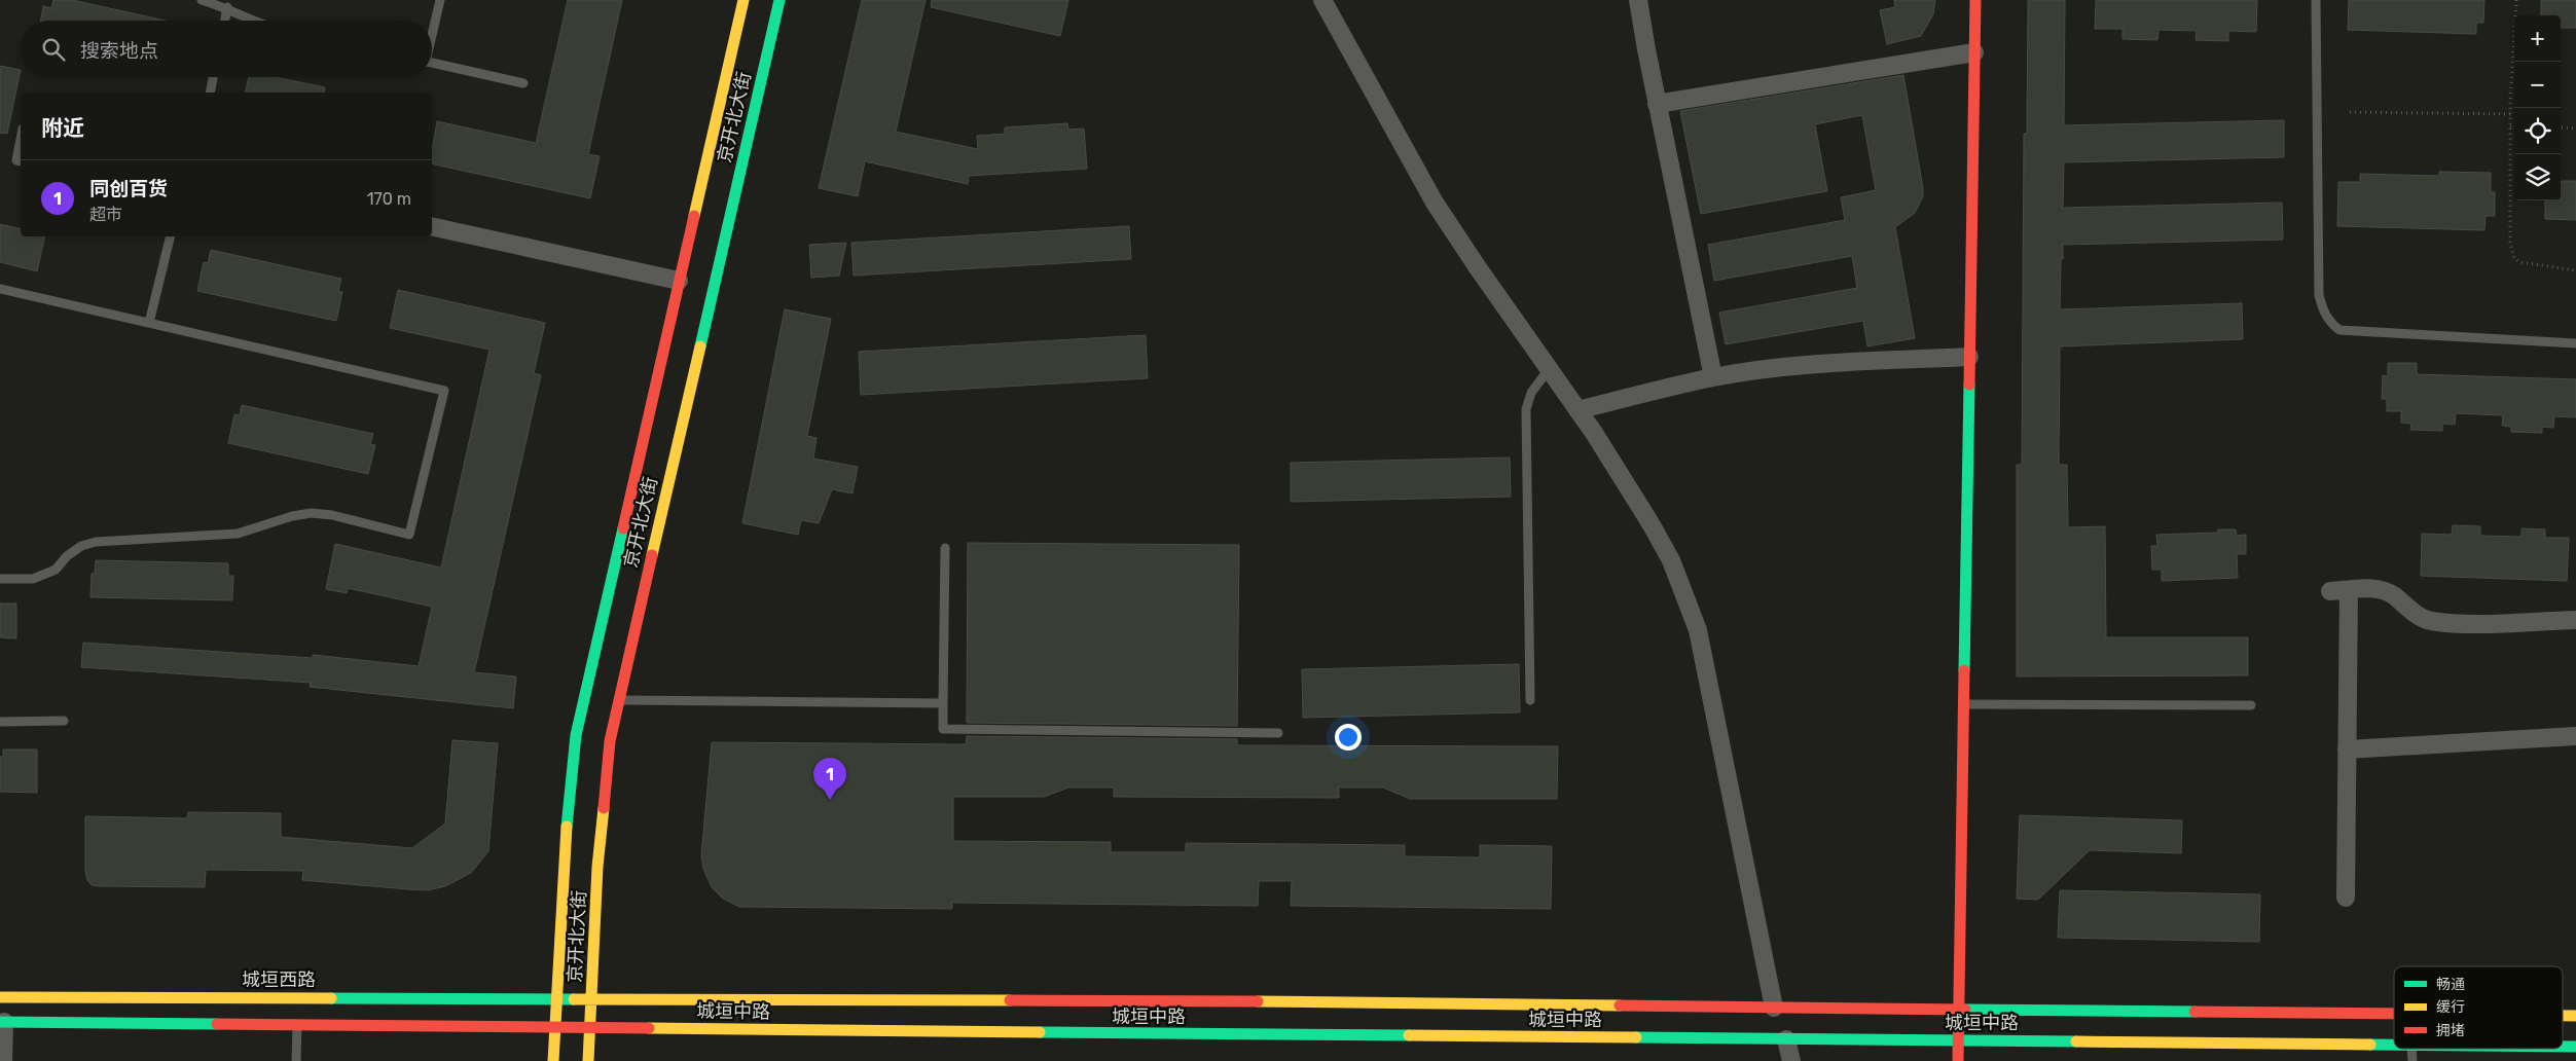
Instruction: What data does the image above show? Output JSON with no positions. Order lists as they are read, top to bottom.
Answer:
{
  "streets": {
    "main road": ["京开北大街", "城垣西路", "城垣中路"]
  },
  "crossings": [
    ["京开北大街", "城垣西路"],
    ["京开北大街", "城垣中路"],
    ["城垣西路", "城垣中路"]
  ],
  "legend": ["畅通", "缓行", "拥堵"],
  "page": {
    "map_buttons": ["+", "−"],
    "search": "搜索地点",
    "heading": "附近",
    "list": [
      {
        "mark": "1",
        "name": "同创百货",
        "note": "超市",
        "value": "170 m"
      }
    ],
    "pins": "1"
  }
}
